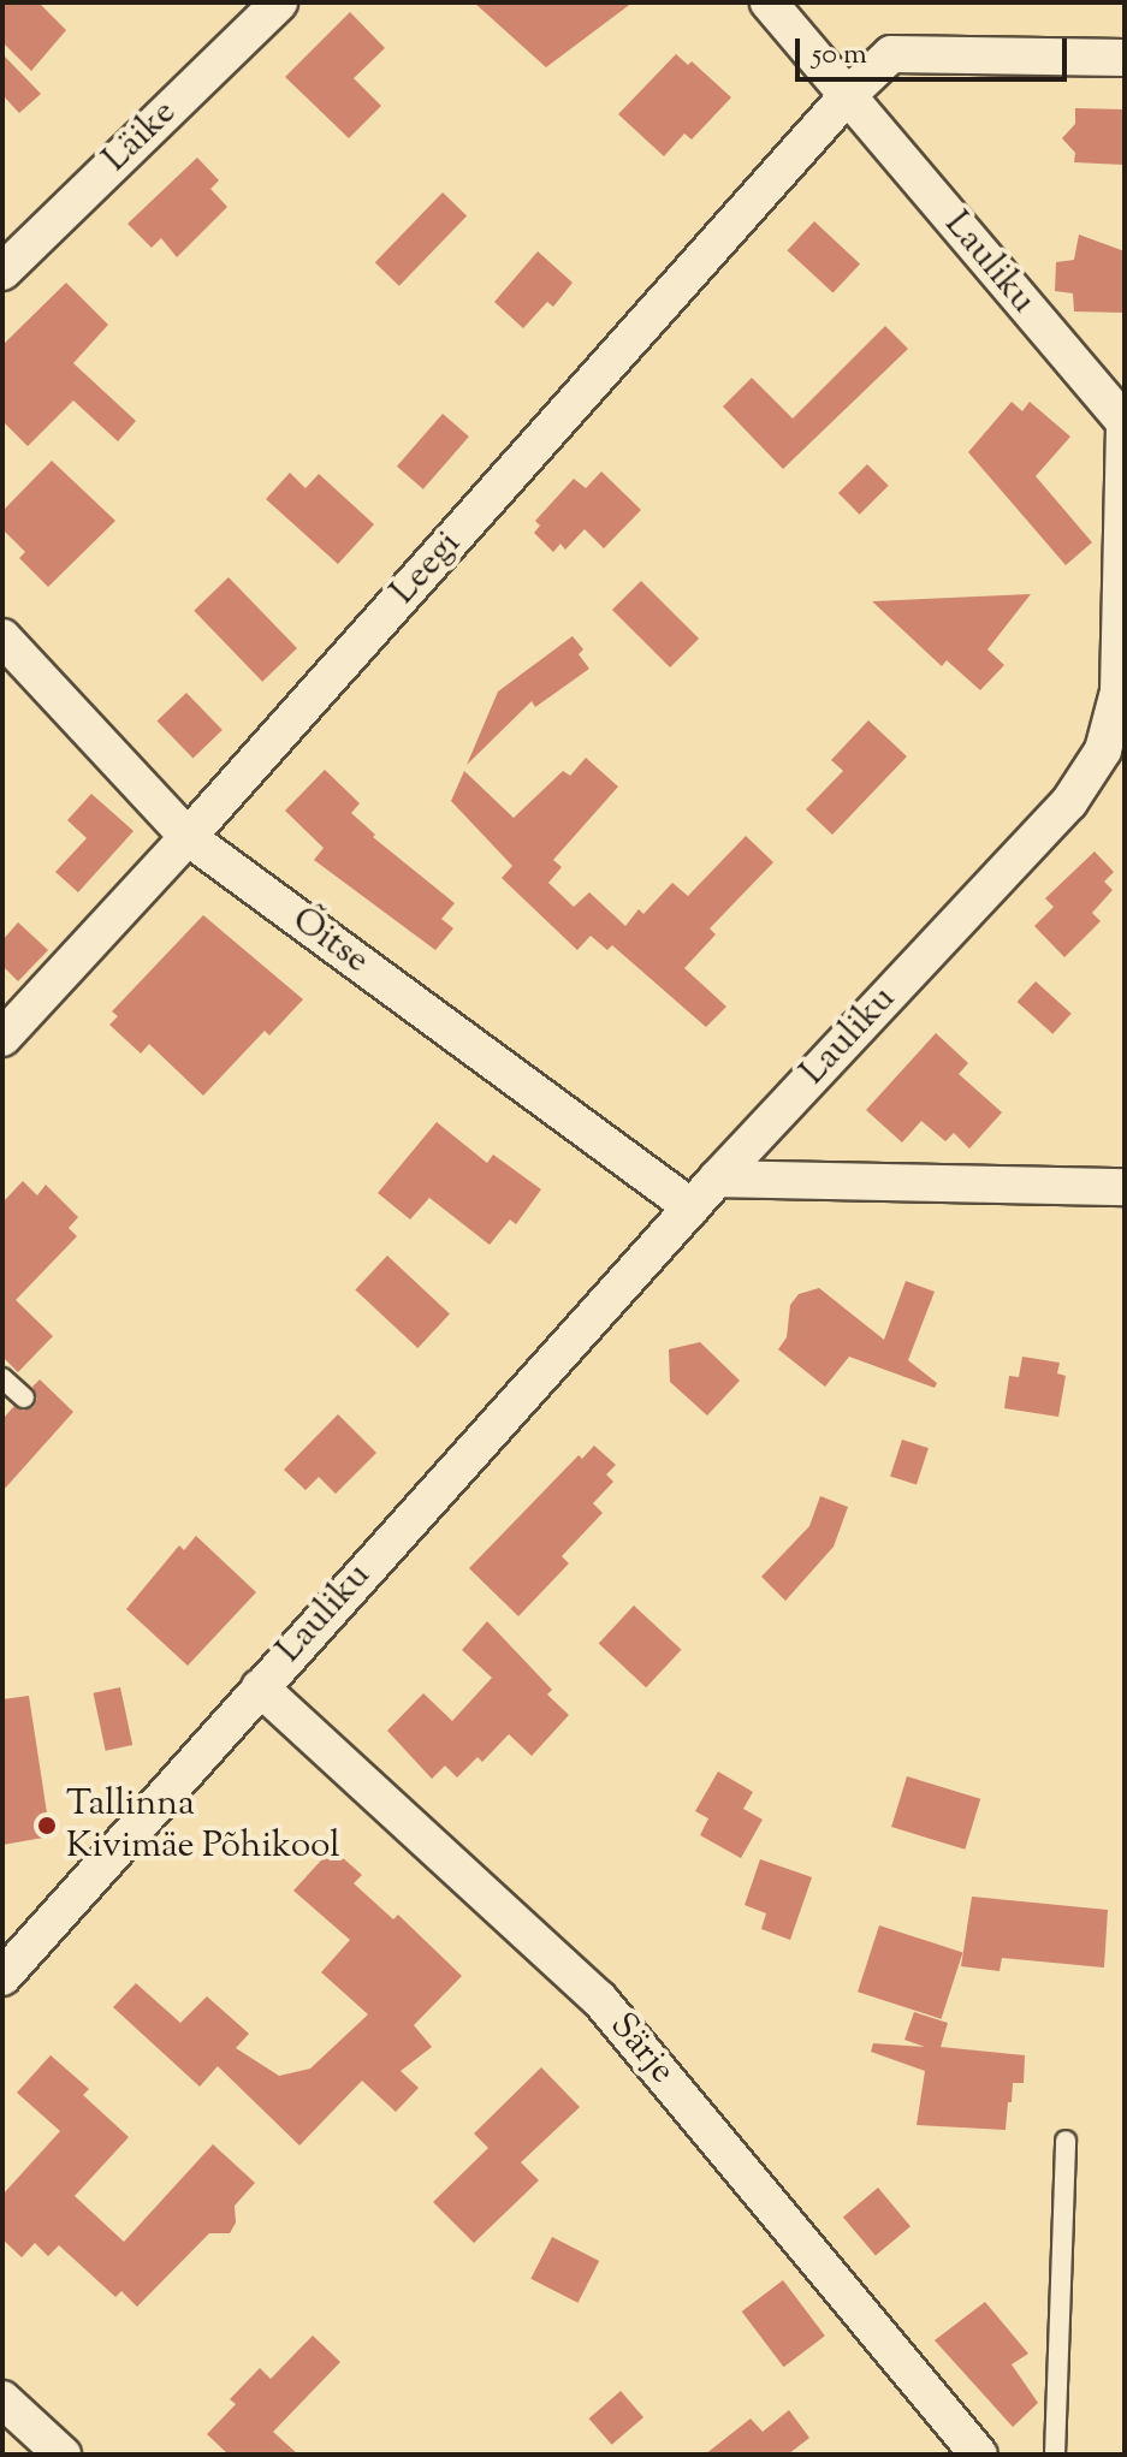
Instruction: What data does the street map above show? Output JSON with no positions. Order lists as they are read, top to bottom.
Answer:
{
  "streets": {
    "street": [
      "Läike",
      "Lauliku",
      "Leegi",
      "Õitse",
      "Särje"
    ]
  },
  "crossings": [
    ["Lauliku", "Leegi"],
    ["Lauliku", "Õitse"],
    ["Lauliku", "Särje"],
    ["Leegi", "Õitse"]
  ],
  "places": ["Tallinna Kivimäe Põhikool"],
  "scale_bar": "50 m"
}
